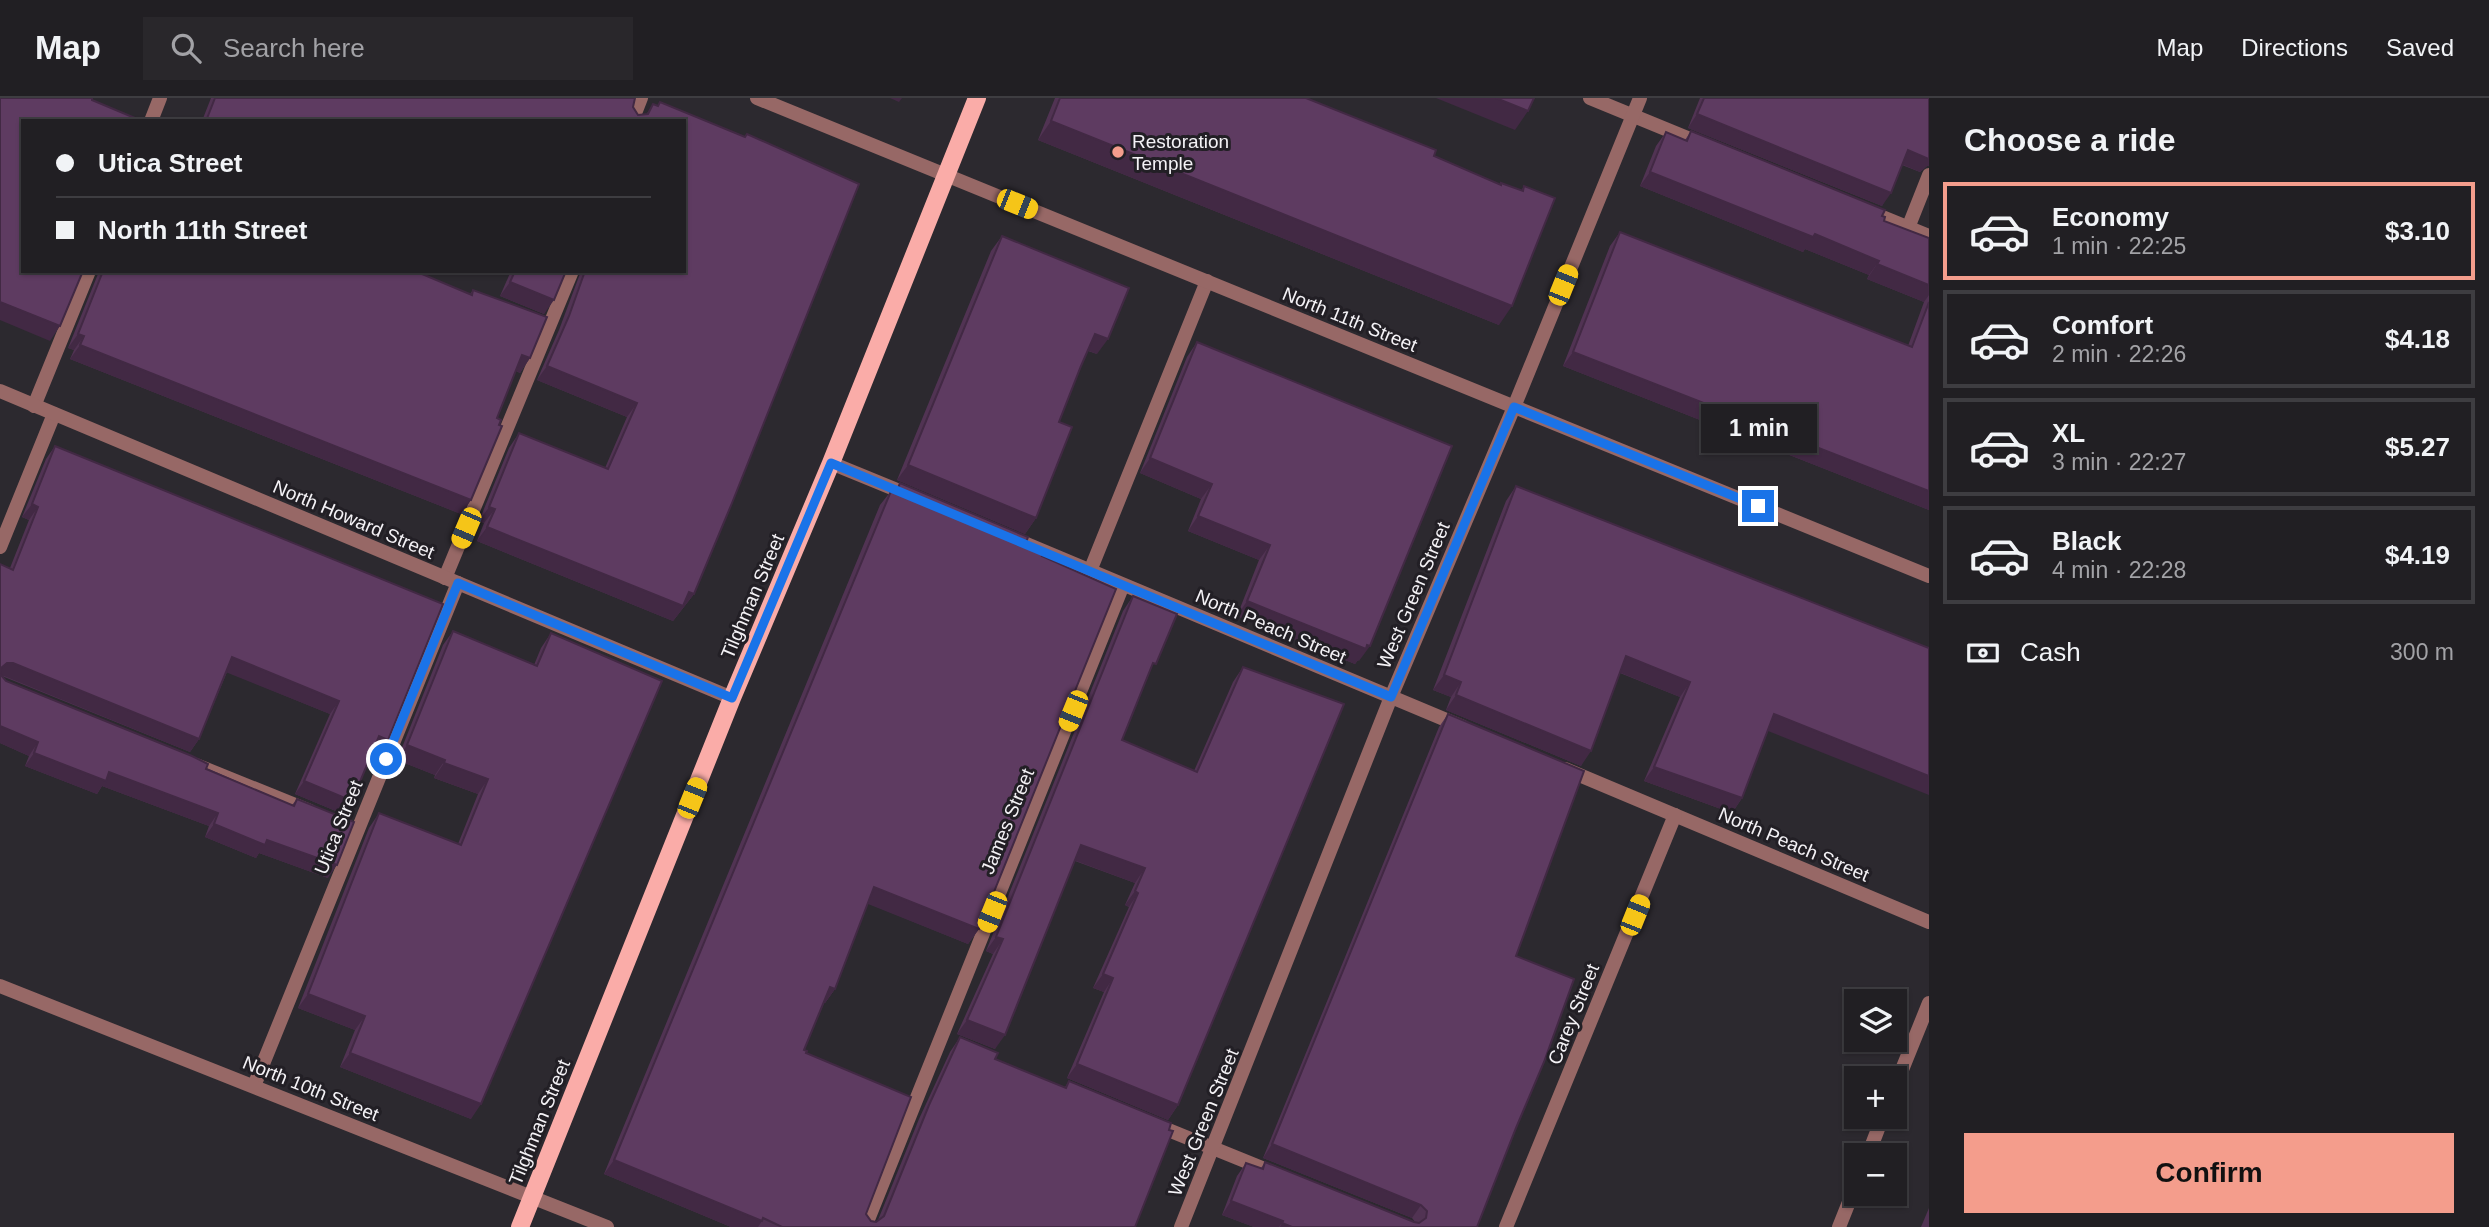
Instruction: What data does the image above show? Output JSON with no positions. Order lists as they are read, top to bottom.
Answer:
{
  "streets": {
    "main road": ["Tilghman Street"],
    "street": [
      "North 11th Street",
      "North Howard Street",
      "West Green Street",
      "North Peach Street",
      "James Street",
      "Utica Street",
      "Carey Street",
      "North 10th Street"
    ]
  },
  "crossings": [
    ["North 11th Street", "West Green Street"],
    ["North 11th Street", "Tilghman Street"],
    ["North Howard Street", "Tilghman Street"],
    ["North Howard Street", "Utica Street"],
    ["West Green Street", "North Peach Street"],
    ["Tilghman Street", "North 10th Street"],
    ["North Peach Street", "James Street"],
    ["North Peach Street", "Carey Street"],
    ["Utica Street", "North 10th Street"]
  ],
  "places": ["Restoration Temple"],
  "page": {
    "header": "Map",
    "search": "Search here",
    "nav": ["Map", "Directions", "Saved"],
    "heading": "Choose a ride",
    "banner": ["Utica Street", "North 11th Street"],
    "list": [
      {
        "name": "Economy",
        "note": "1 min · 22:25",
        "value": "$3.10"
      },
      {
        "name": "Comfort",
        "note": "2 min · 22:26",
        "value": "$4.18"
      },
      {
        "name": "XL",
        "note": "3 min · 22:27",
        "value": "$5.27"
      },
      {
        "name": "Black",
        "note": "4 min · 22:28",
        "value": "$4.19"
      }
    ],
    "bubble": "1 min",
    "pay": ["Cash", "300 m"],
    "map_buttons": ["+", "−"],
    "buttons": "Confirm"
  }
}
